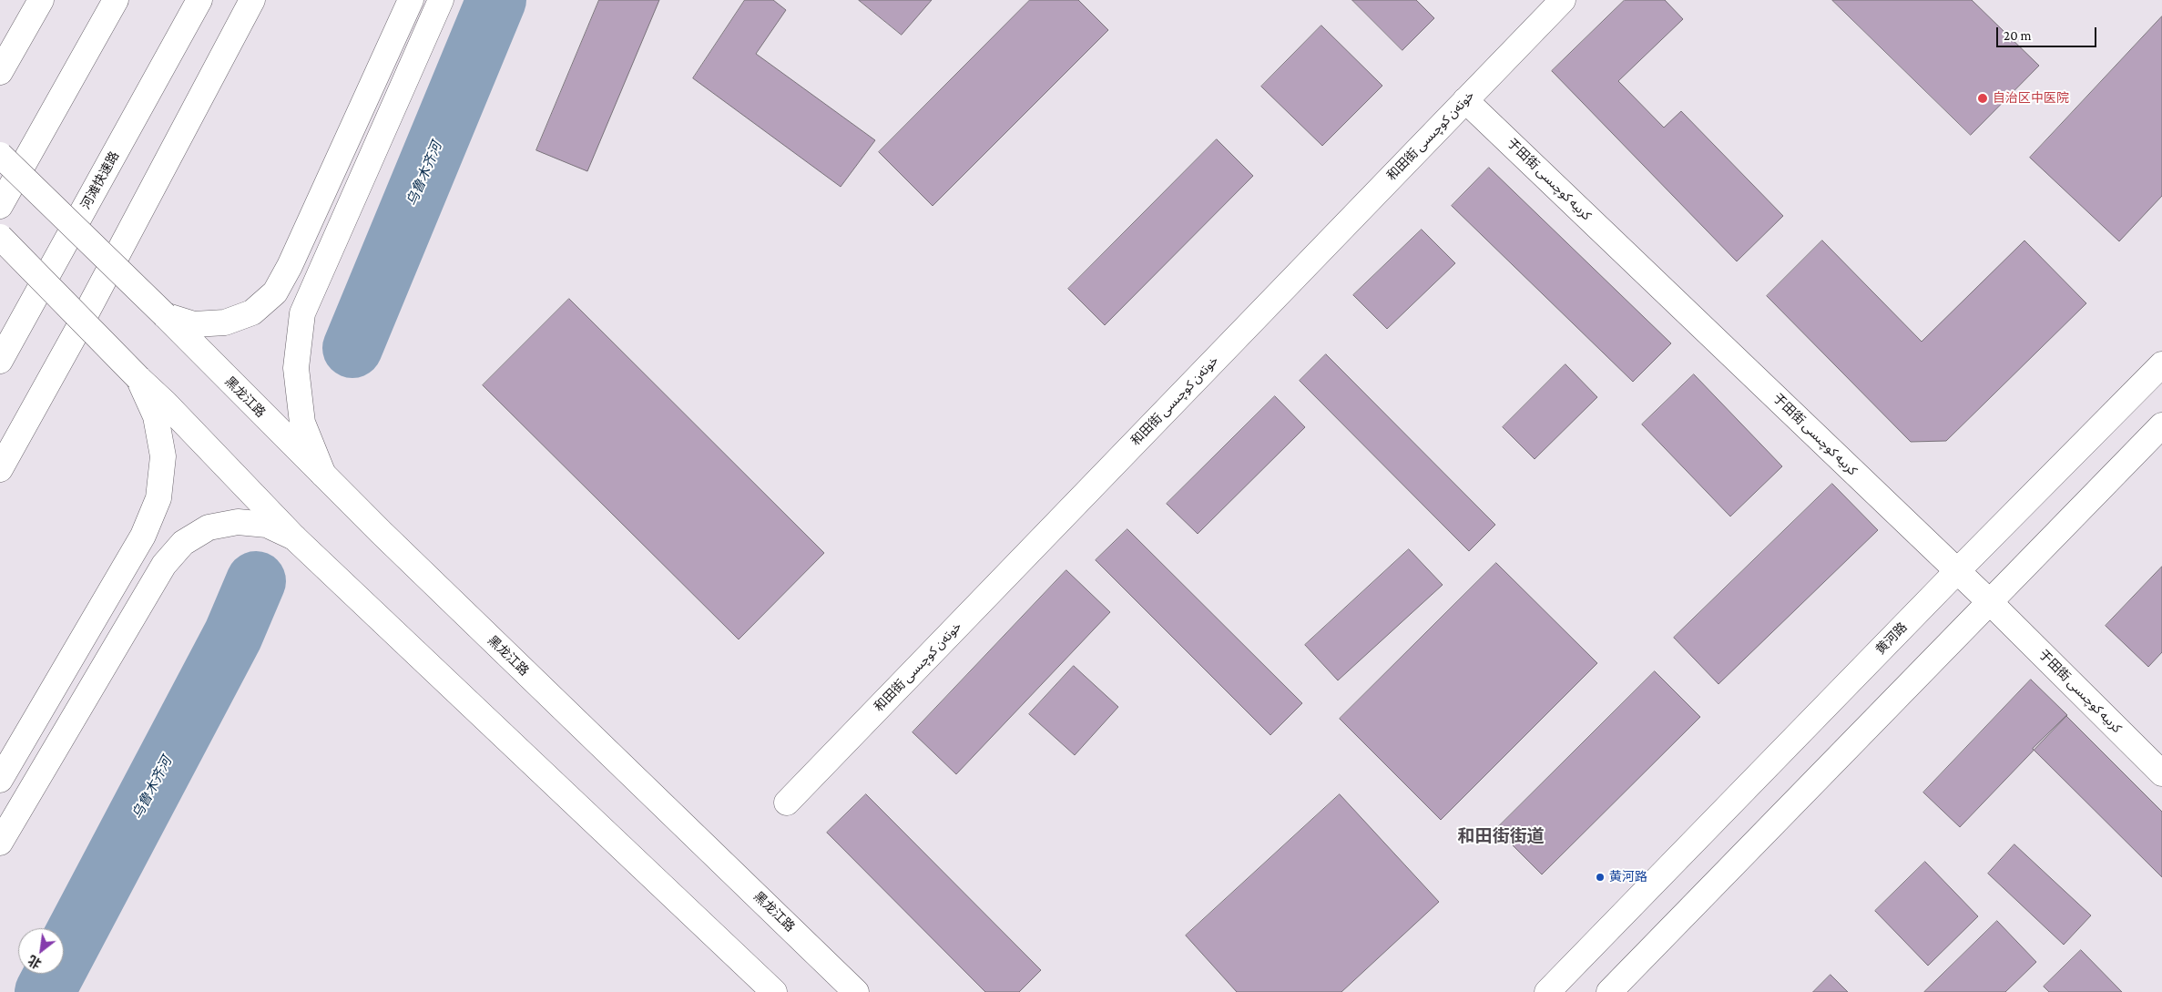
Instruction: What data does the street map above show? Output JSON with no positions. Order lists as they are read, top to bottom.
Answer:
{
  "streets": {
    "main road": [
      "和田街 خوتەن كوچىسى",
      "于田街 كرىيە كوچىسى",
      "河滩快速路",
      "黑龙江路",
      "黄河路"
    ]
  },
  "crossings": [
    ["和田街 خوتەن كوچىسى", "于田街 كرىيە كوچىسى"],
    ["于田街 كرىيە كوچىسى", "黄河路"]
  ],
  "districts": ["和田街街道"],
  "water": ["乌鲁木齐河"],
  "places": ["自治区中医院", "黄河路"],
  "scale_bar": "20 m",
  "north": "bottom left"
}
